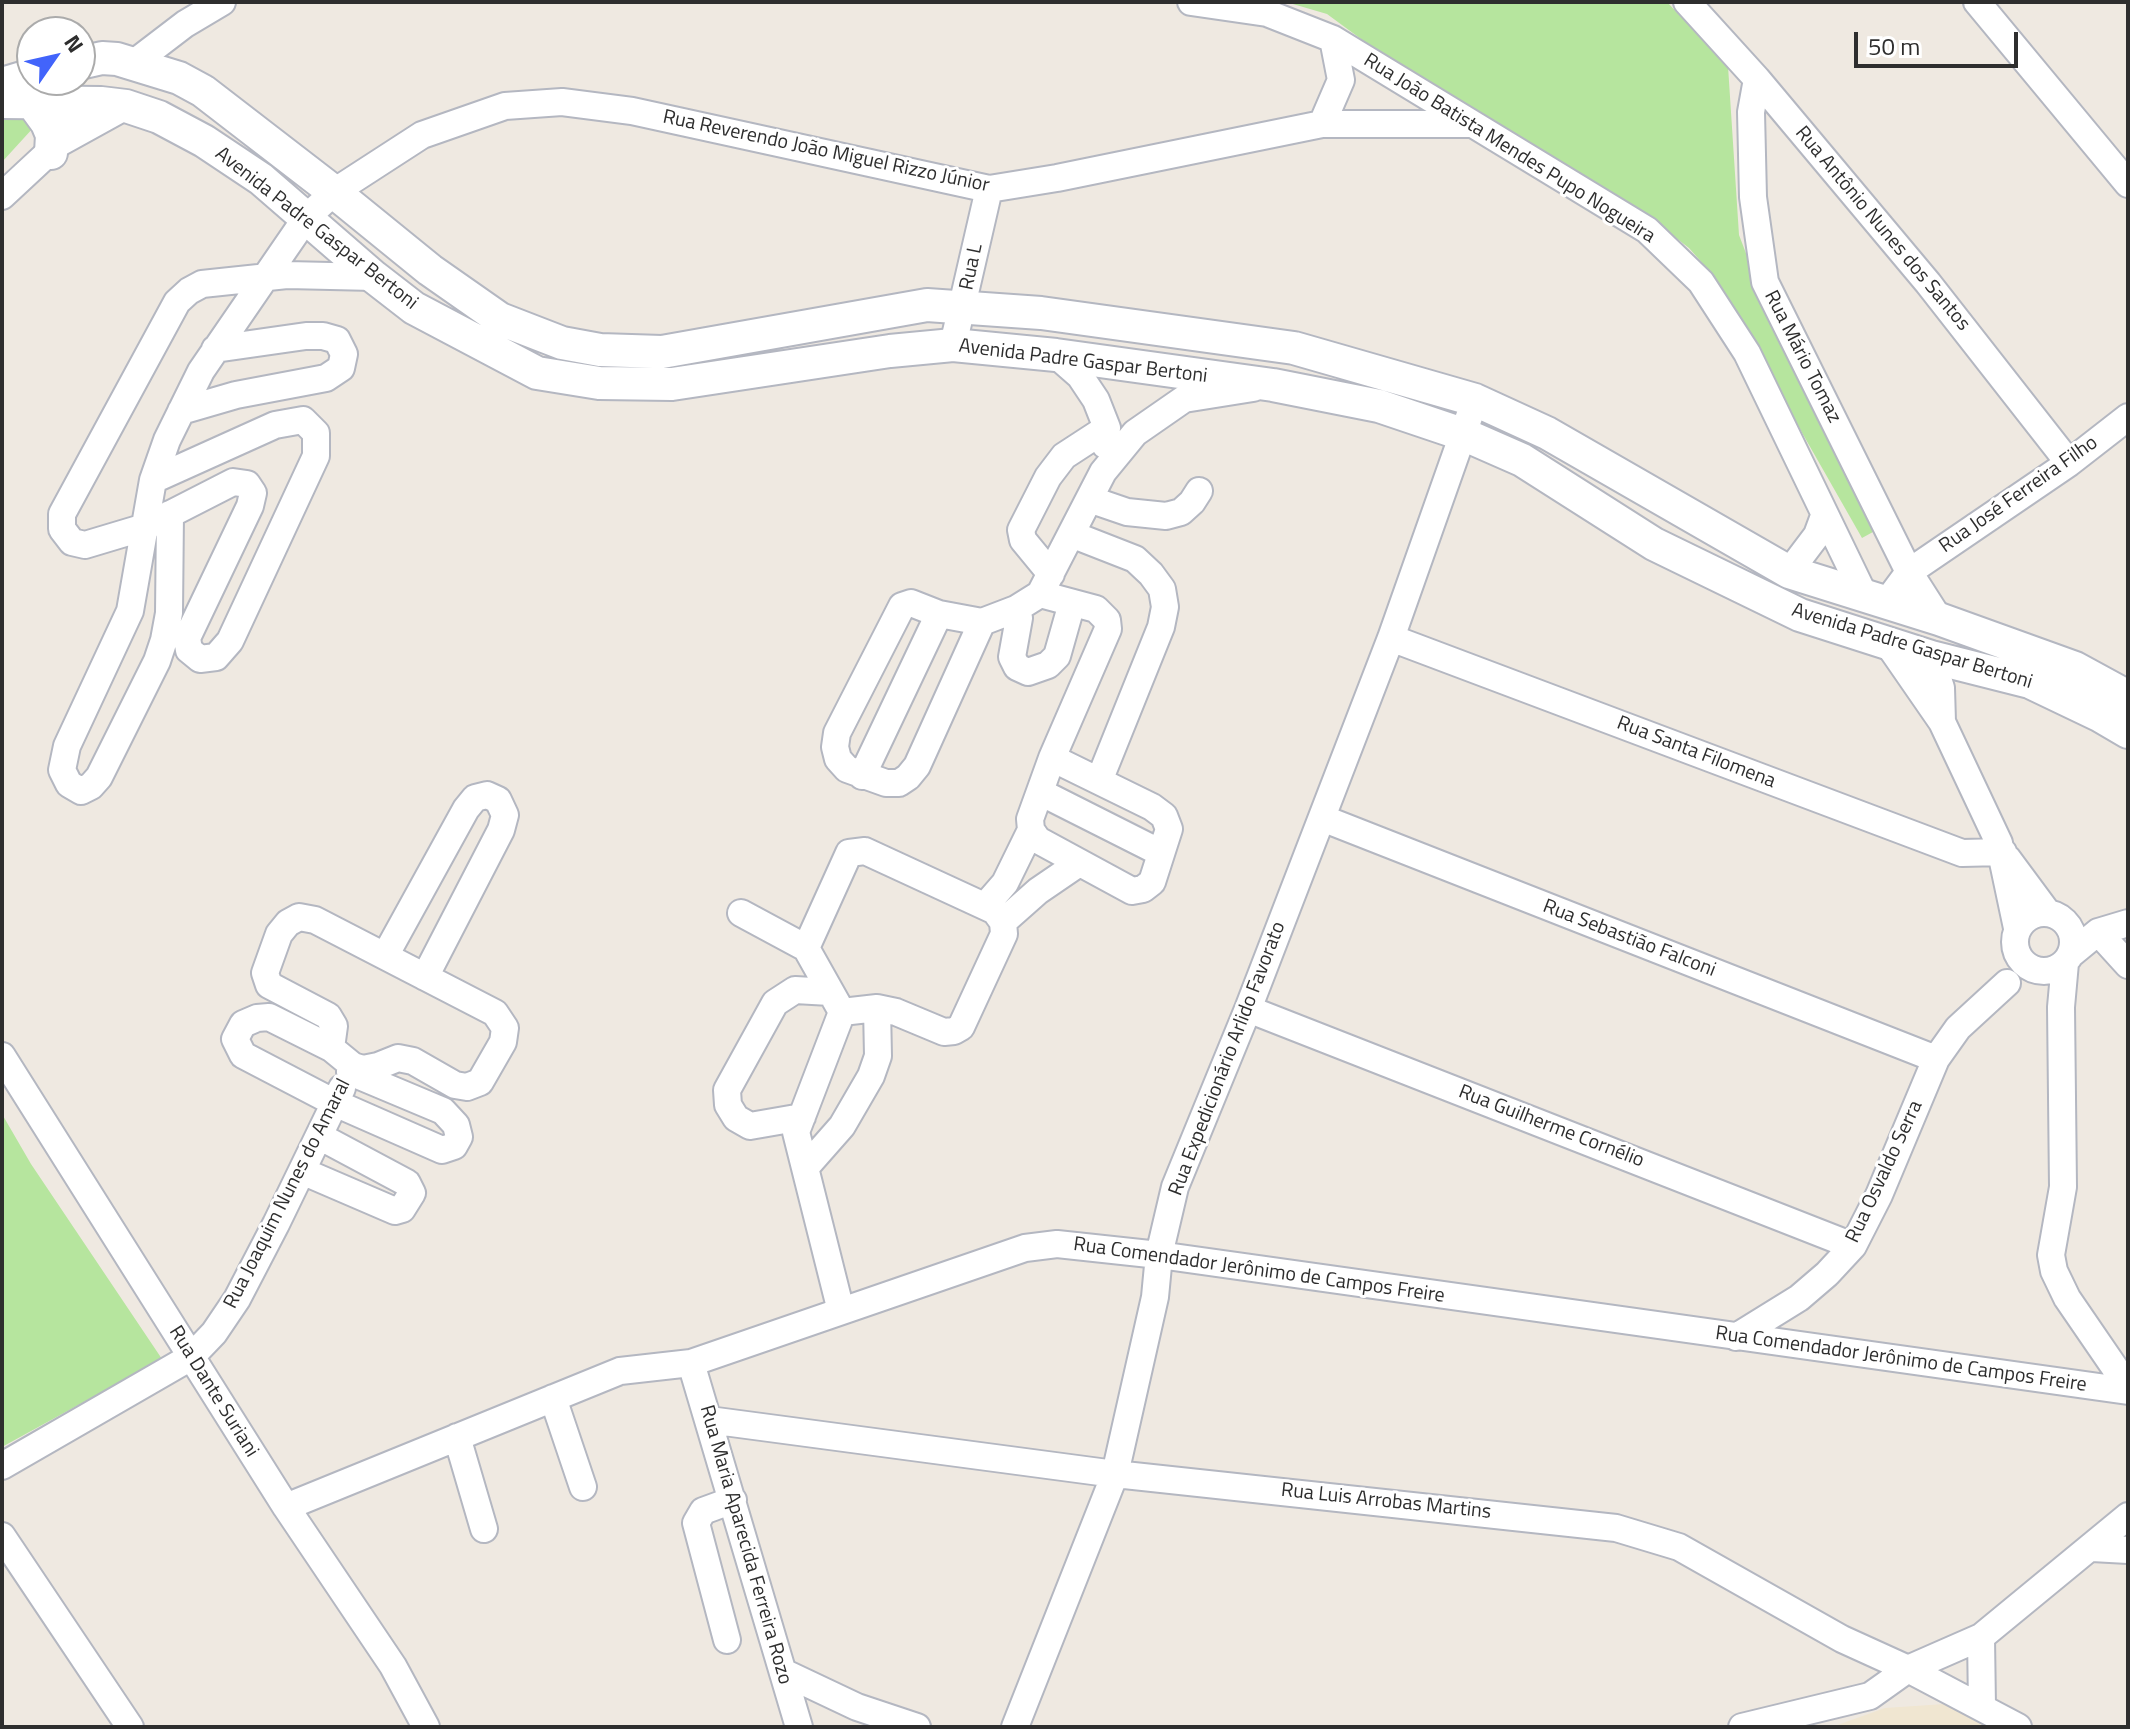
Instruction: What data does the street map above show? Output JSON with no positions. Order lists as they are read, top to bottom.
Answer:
{
  "streets": {
    "street": [
      "Rua João Batista Mendes Pupo Nogueira",
      "Rua Reverendo João Miguel Rizzo Júnior",
      "Avenida Padre Gaspar Bertoni",
      "Rua Antônio Nunes dos Santos",
      "Rua L",
      "Rua Mário Tomaz",
      "Rua José Ferreira Filho",
      "Rua Santa Filomena",
      "Rua Sebastião Falconi",
      "Rua Expedicionário Arlido Favorato",
      "Rua Guilherme Cornélio",
      "Rua Osvaldo Serra",
      "Rua Joaquim Nunes do Amaral",
      "Rua Comendador Jerônimo de Campos Freire",
      "Rua Dante Suriani",
      "Rua Luis Arrobas Martins",
      "Rua Maria Aparecida Ferreira Rozo"
    ]
  },
  "crossings": [
    ["Rua João Batista Mendes Pupo Nogueira", "Rua Reverendo João Miguel Rizzo Júnior"],
    ["Rua João Batista Mendes Pupo Nogueira", "Avenida Padre Gaspar Bertoni"],
    ["Rua Reverendo João Miguel Rizzo Júnior", "Avenida Padre Gaspar Bertoni"],
    ["Rua Reverendo João Miguel Rizzo Júnior", "Rua L"],
    ["Avenida Padre Gaspar Bertoni", "Rua L"],
    ["Avenida Padre Gaspar Bertoni", "Rua Mário Tomaz"],
    ["Avenida Padre Gaspar Bertoni", "Rua Expedicionário Arlido Favorato"],
    ["Rua Antônio Nunes dos Santos", "Rua Mário Tomaz"],
    ["Rua Antônio Nunes dos Santos", "Rua José Ferreira Filho"],
    ["Rua Mário Tomaz", "Rua José Ferreira Filho"],
    ["Rua Santa Filomena", "Rua Expedicionário Arlido Favorato"],
    ["Rua Sebastião Falconi", "Rua Expedicionário Arlido Favorato"],
    ["Rua Sebastião Falconi", "Rua Osvaldo Serra"],
    ["Rua Expedicionário Arlido Favorato", "Rua Guilherme Cornélio"],
    ["Rua Expedicionário Arlido Favorato", "Rua Comendador Jerônimo de Campos Freire"],
    ["Rua Expedicionário Arlido Favorato", "Rua Luis Arrobas Martins"],
    ["Rua Guilherme Cornélio", "Rua Osvaldo Serra"],
    ["Rua Osvaldo Serra", "Rua Comendador Jerônimo de Campos Freire"],
    ["Rua Joaquim Nunes do Amaral", "Rua Dante Suriani"],
    ["Rua Comendador Jerônimo de Campos Freire", "Rua Dante Suriani"],
    ["Rua Comendador Jerônimo de Campos Freire", "Rua Maria Aparecida Ferreira Rozo"],
    ["Rua Luis Arrobas Martins", "Rua Maria Aparecida Ferreira Rozo"]
  ],
  "scale_bar": "50 m",
  "north": "top right"
}
